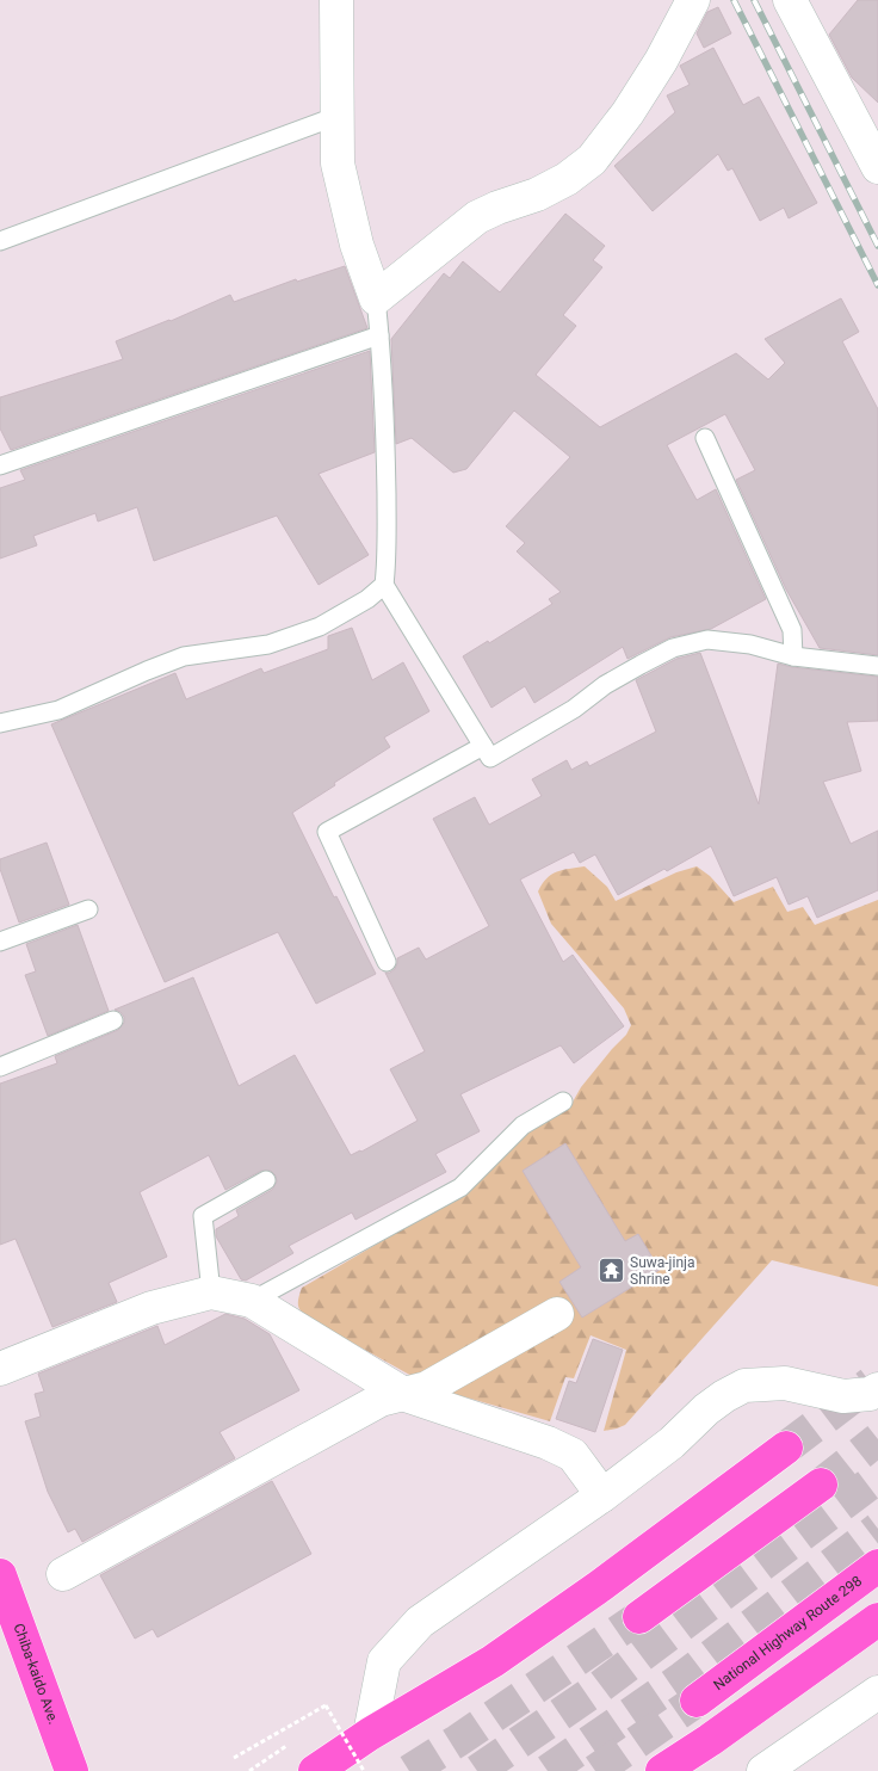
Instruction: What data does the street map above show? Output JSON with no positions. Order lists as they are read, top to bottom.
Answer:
{
  "streets": {
    "highway": ["National Highway Route 298", "Chiba-kaido Ave."]
  },
  "places": {
    "temple": ["Suwa-jinja Shrine"]
  }
}
